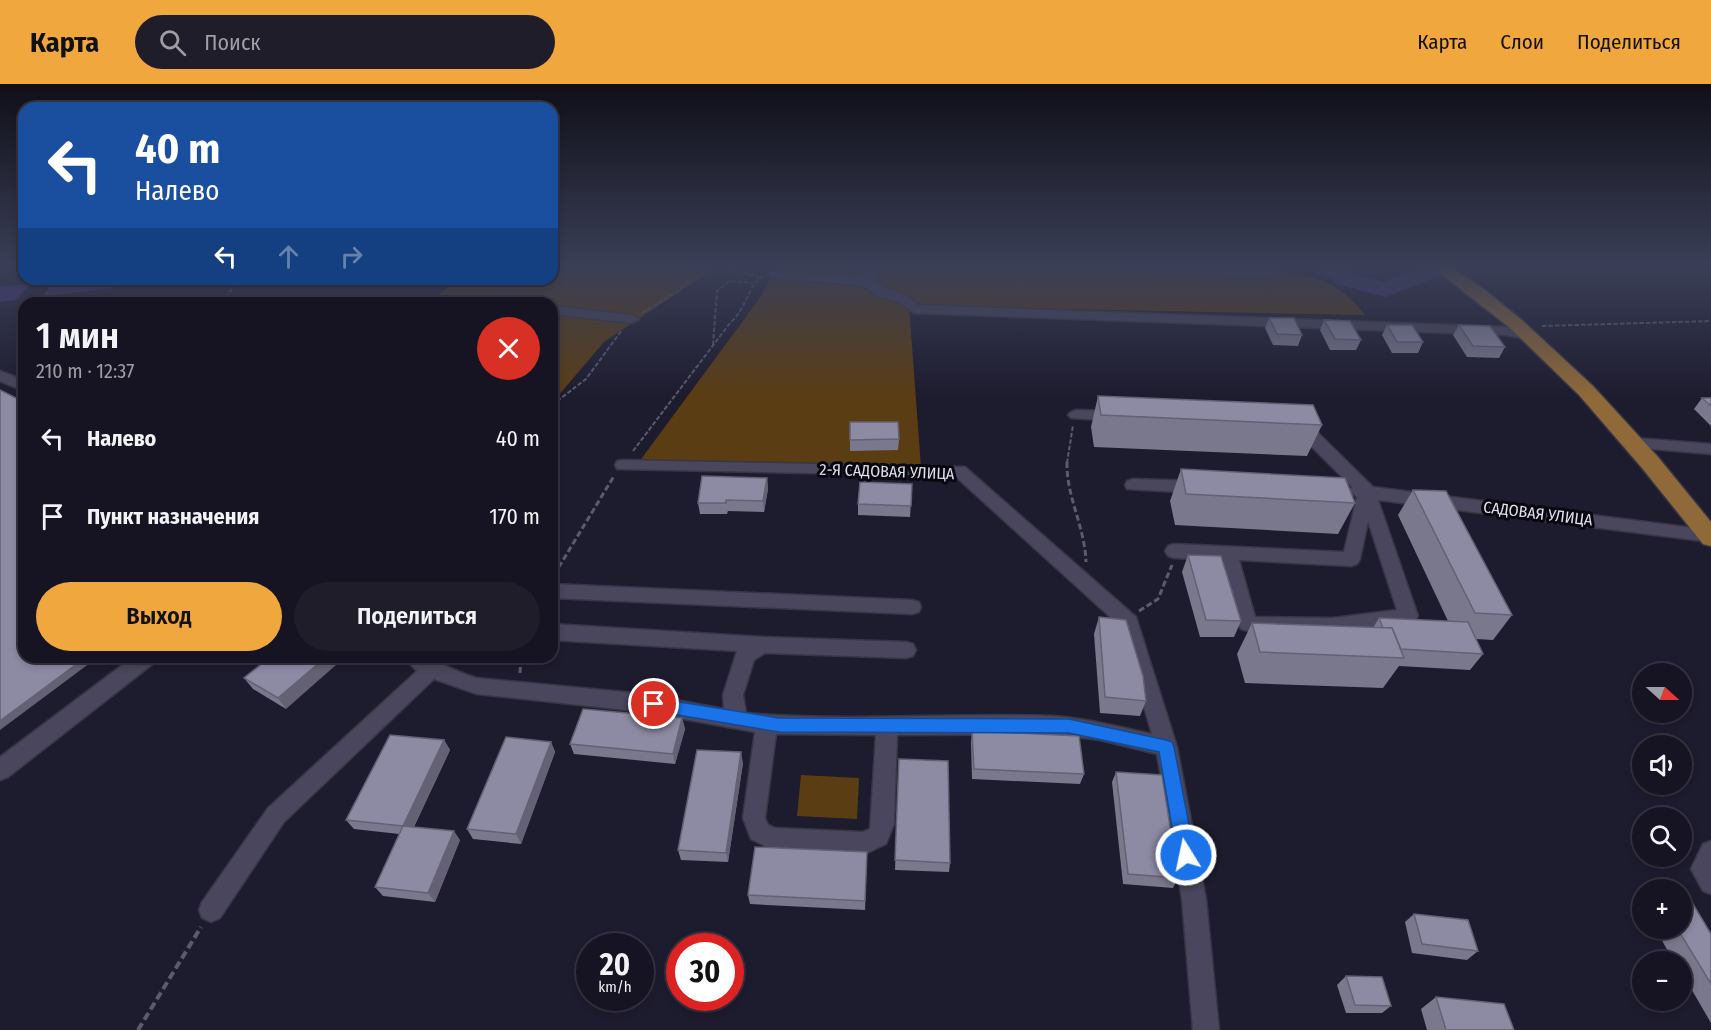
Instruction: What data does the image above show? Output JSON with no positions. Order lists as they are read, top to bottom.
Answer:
{
  "streets": {
    "street": ["2-Я САДОВАЯ УЛИЦА", "САДОВАЯ УЛИЦА"]
  },
  "north": "right",
  "page": {
    "header": "Карта",
    "search": "Поиск",
    "nav": ["Карта", "Слои", "Поделиться"],
    "turn": ["40 m", "Налево"],
    "heading": ["1 мин", "210 m · 12:37"],
    "list": [
      {
        "name": "Налево",
        "value": "40 m"
      },
      {
        "name": "Пункт назначения",
        "value": "170 m"
      }
    ],
    "buttons": ["Выход", "Поделиться"],
    "map_buttons": ["+", "−"],
    "speed": "20 km/h",
    "limit": "30"
  }
}
